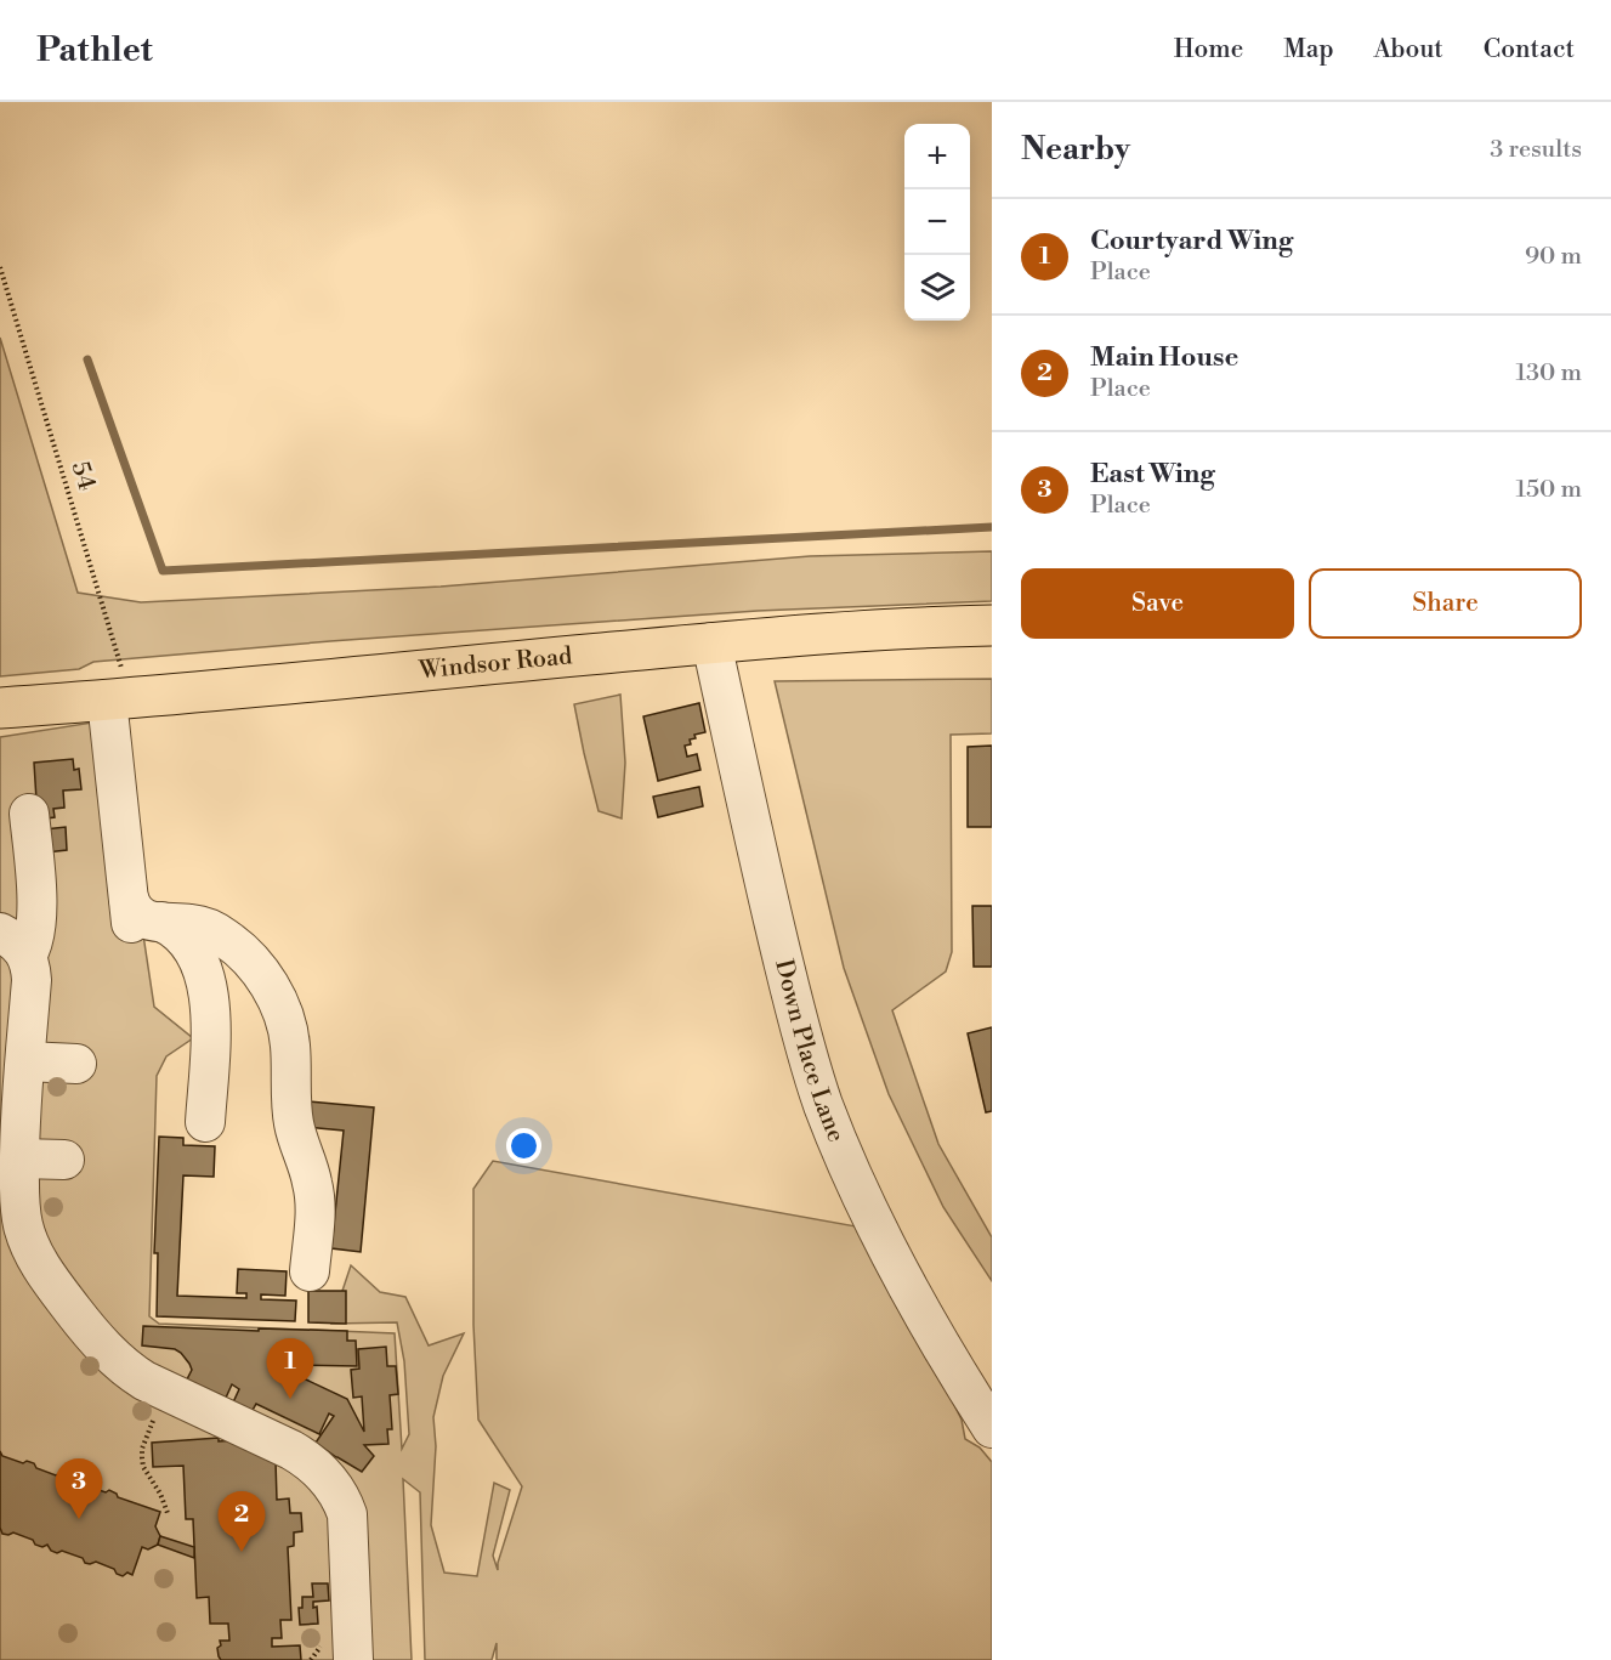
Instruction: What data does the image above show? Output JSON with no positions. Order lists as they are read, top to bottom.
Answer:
{
  "streets": {
    "main road": ["Windsor Road"],
    "street": ["Down Place Lane"],
    "path": ["54"]
  },
  "crossings": [
    ["54", "Windsor Road"],
    ["Windsor Road", "Down Place Lane"]
  ],
  "page": {
    "header": "Pathlet",
    "nav": [
      "Home",
      "Map",
      "About",
      "Contact"
    ],
    "heading": ["Nearby", "3 results"],
    "map_buttons": ["+", "−"],
    "list": [
      {
        "mark": "1",
        "name": "Courtyard Wing",
        "note": "Place",
        "value": "90 m"
      },
      {
        "mark": "2",
        "name": "Main House",
        "note": "Place",
        "value": "130 m"
      },
      {
        "mark": "3",
        "name": "East Wing",
        "note": "Place",
        "value": "150 m"
      }
    ],
    "buttons": ["Save", "Share"],
    "pins": ["1", "3", "2"]
  }
}
